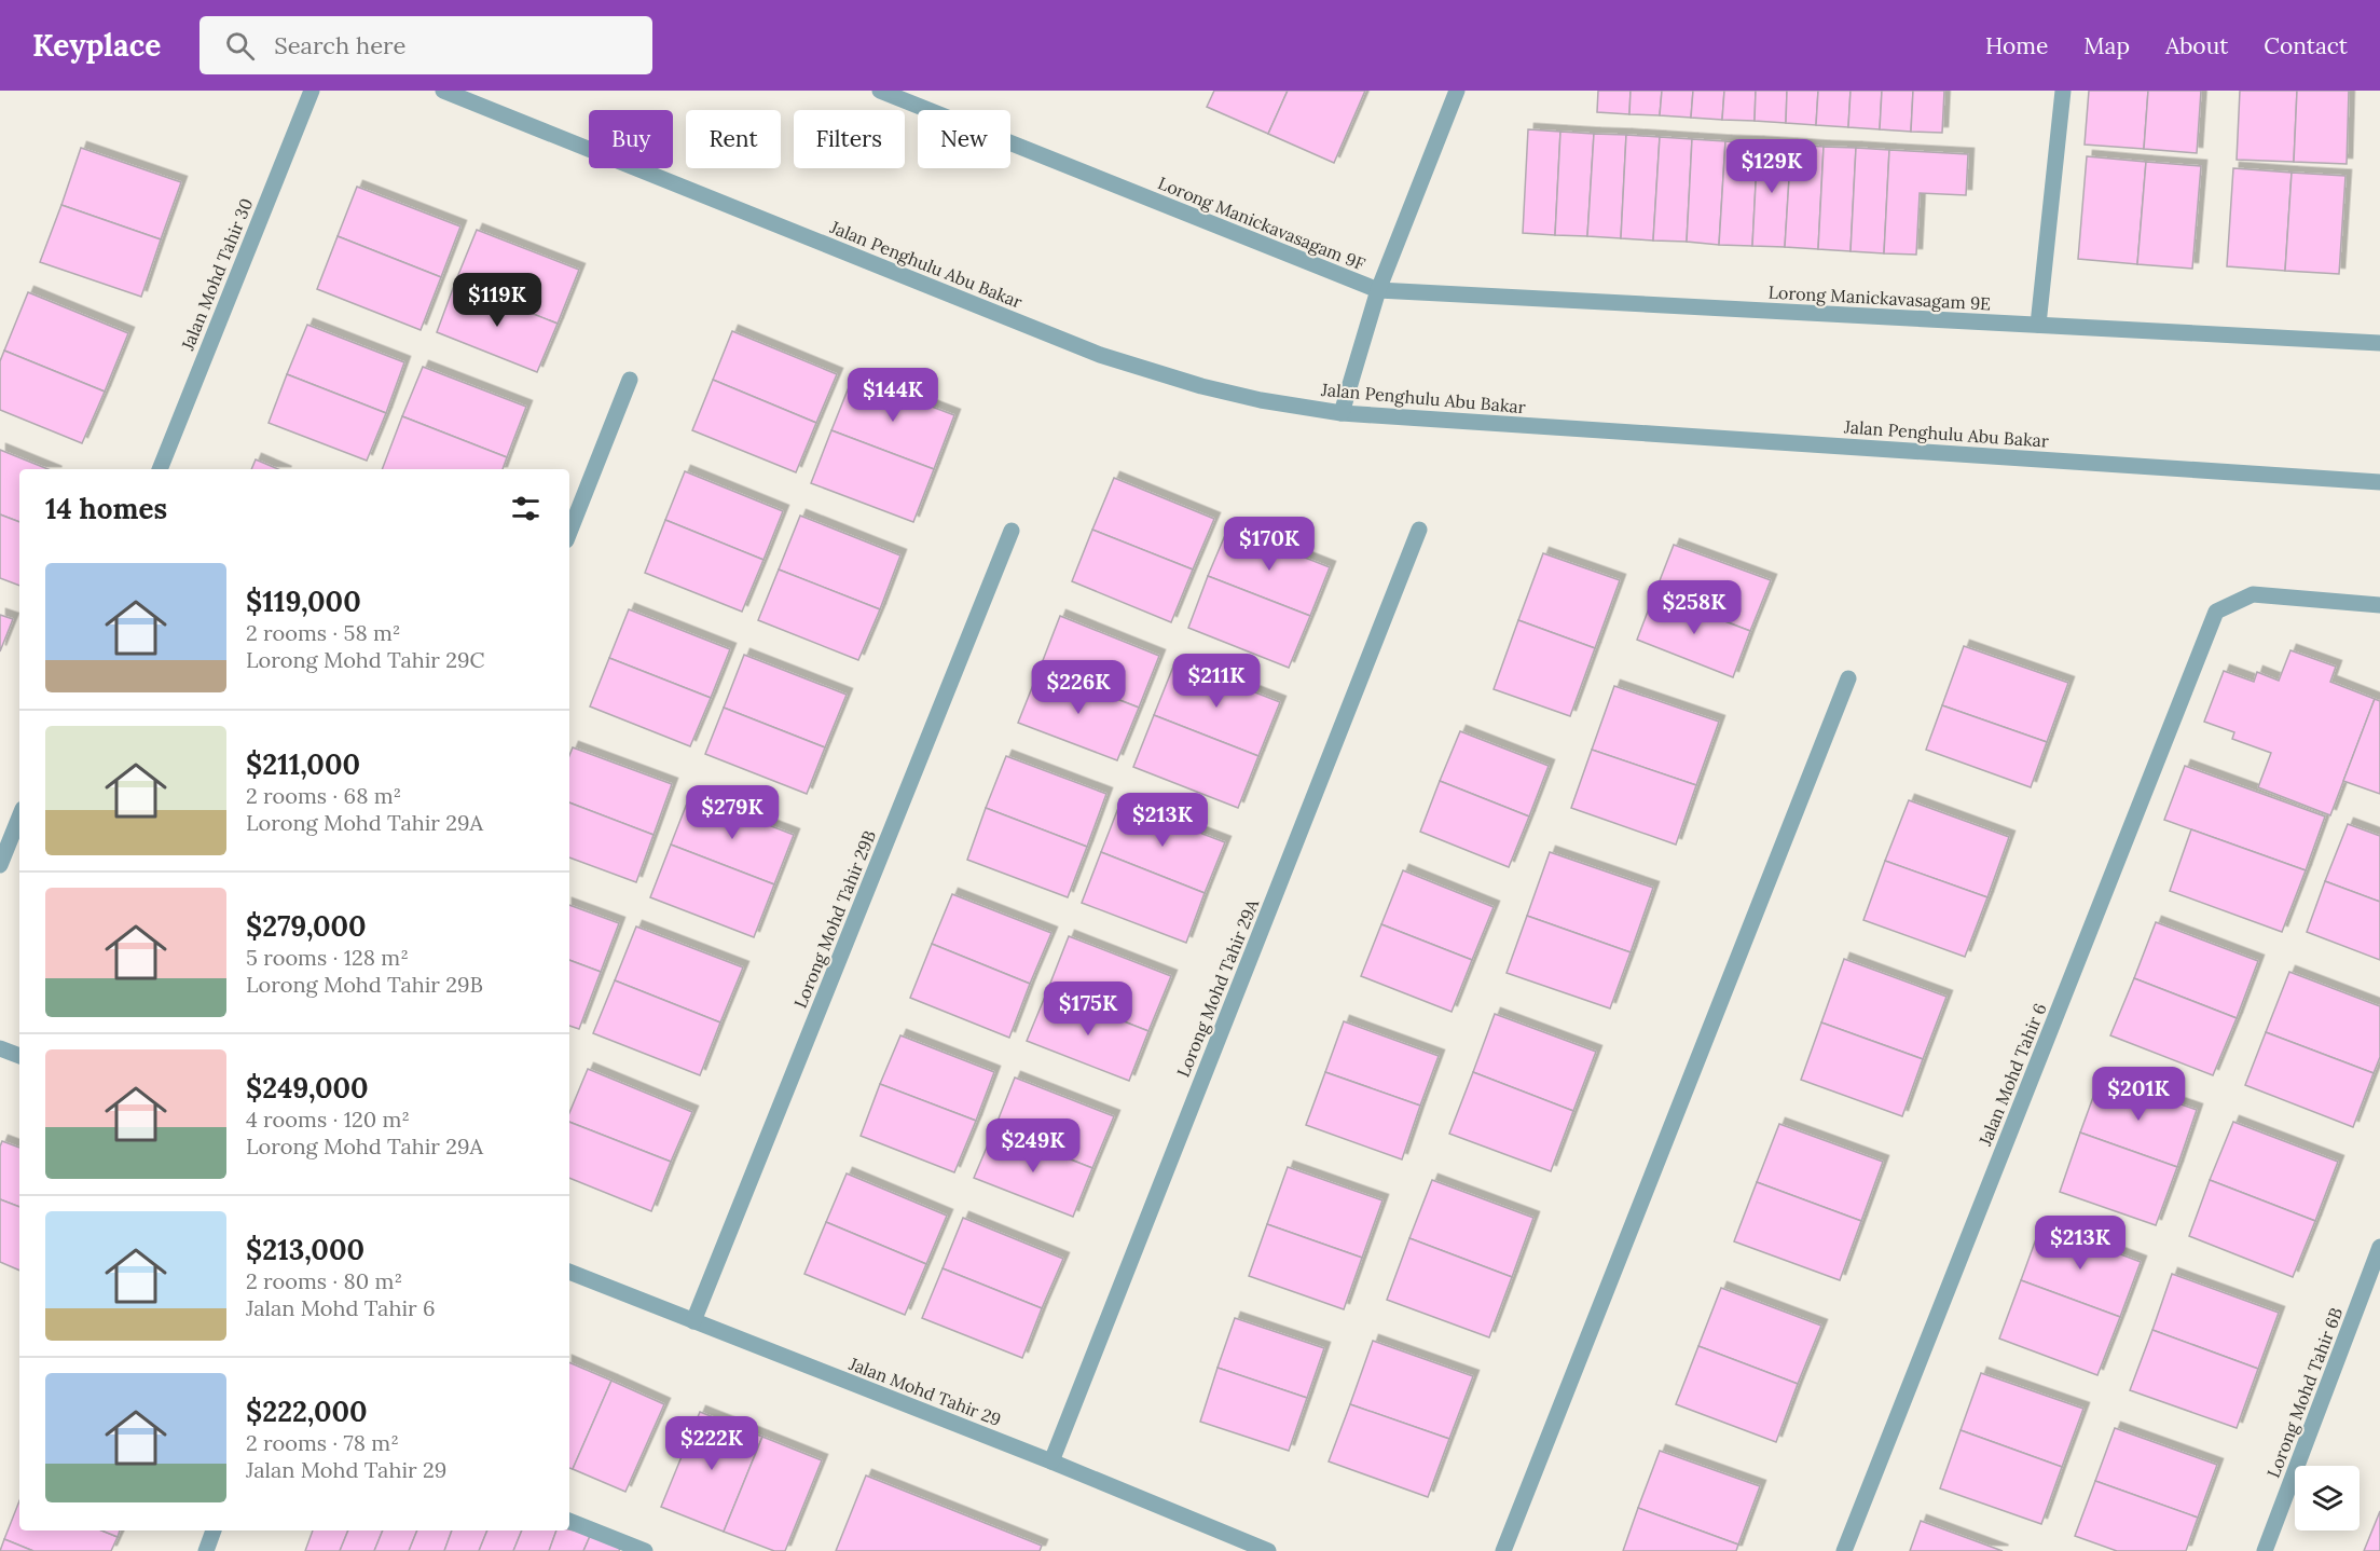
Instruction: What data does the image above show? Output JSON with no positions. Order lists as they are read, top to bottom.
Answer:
{
  "streets": {
    "street": [
      "Lorong Manickavasagam 9F",
      "Jalan Penghulu Abu Bakar",
      "Jalan Mohd Tahir 30",
      "Lorong Manickavasagam 9E",
      "Lorong Mohd Tahir 29B",
      "Lorong Mohd Tahir 29A",
      "Jalan Mohd Tahir 6",
      "Jalan Mohd Tahir 29",
      "Lorong Mohd Tahir 6B"
    ]
  },
  "crossings": [
    ["Lorong Manickavasagam 9F", "Lorong Manickavasagam 9E"],
    ["Lorong Mohd Tahir 29B", "Jalan Mohd Tahir 29"],
    ["Lorong Mohd Tahir 29A", "Jalan Mohd Tahir 29"]
  ],
  "page": {
    "header": "Keyplace",
    "search": "Search here",
    "nav": [
      "Home",
      "Map",
      "About",
      "Contact"
    ],
    "chip": [
      "Buy",
      "Rent",
      "Filters",
      "New"
    ],
    "price": [
      "$129K",
      "$119K",
      "$144K",
      "$170K",
      "$258K",
      "$211K",
      "$226K",
      "$279K",
      "$213K",
      "$175K",
      "$201K",
      "$249K",
      "$213K",
      "$222K"
    ],
    "heading": "14 homes",
    "list": [
      {
        "name": "$119,000",
        "note": "2 rooms · 58 m² · Lorong Mohd Tahir 29C"
      },
      {
        "name": "$211,000",
        "note": "2 rooms · 68 m² · Lorong Mohd Tahir 29A"
      },
      {
        "name": "$279,000",
        "note": "5 rooms · 128 m² · Lorong Mohd Tahir 29B"
      },
      {
        "name": "$249,000",
        "note": "4 rooms · 120 m² · Lorong Mohd Tahir 29A"
      },
      {
        "name": "$213,000",
        "note": "2 rooms · 80 m² · Jalan Mohd Tahir 6"
      },
      {
        "name": "$222,000",
        "note": "2 rooms · 78 m² · Jalan Mohd Tahir 29"
      }
    ]
  }
}
